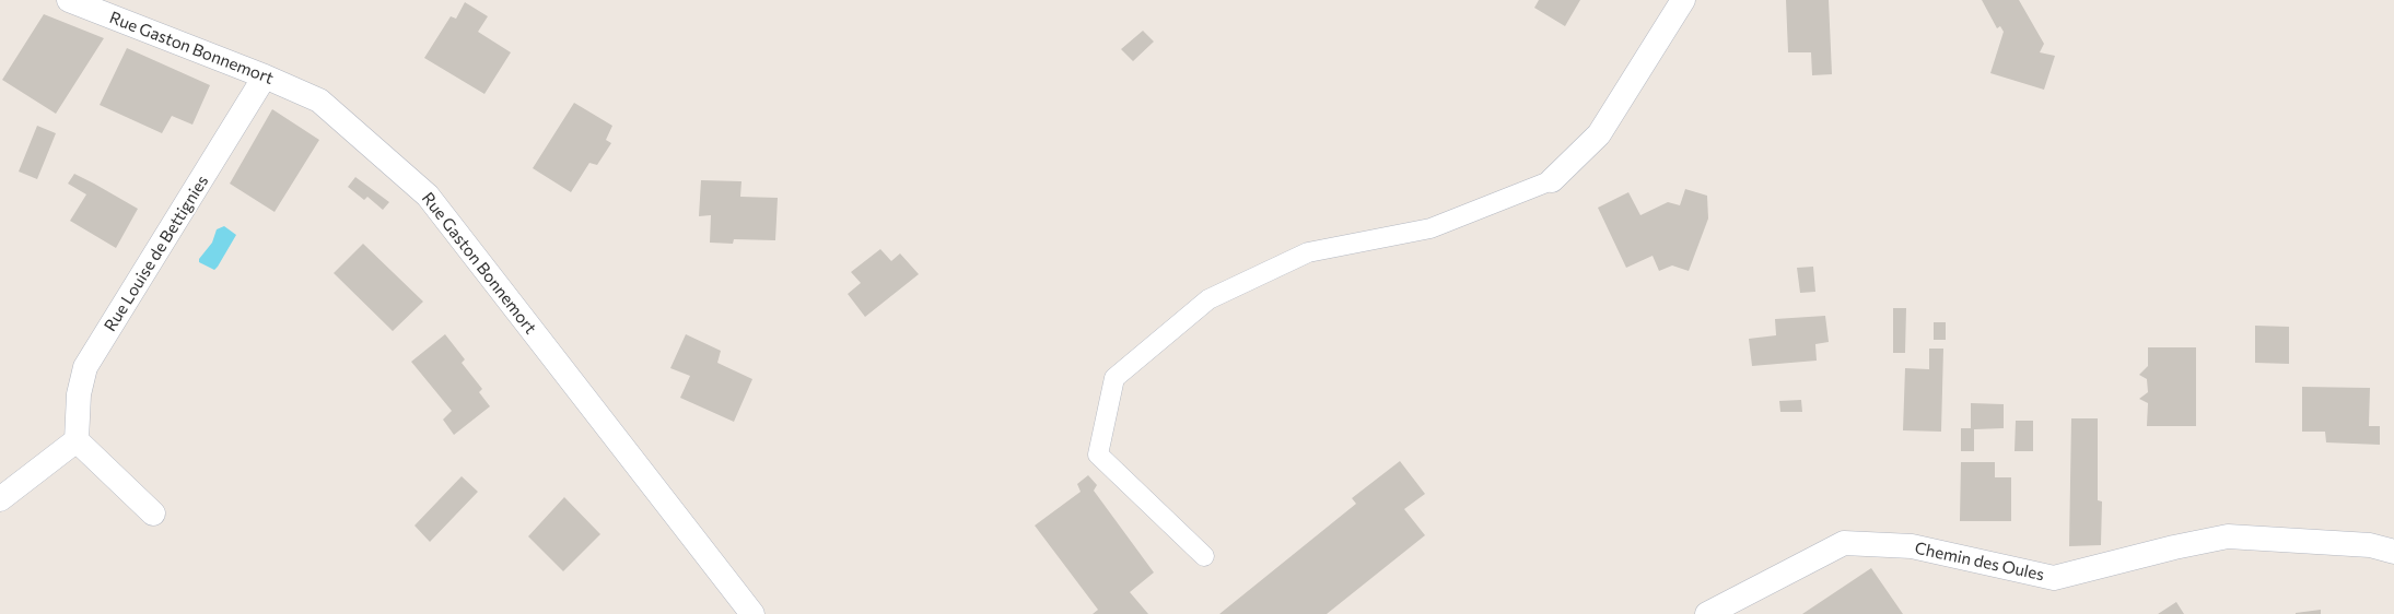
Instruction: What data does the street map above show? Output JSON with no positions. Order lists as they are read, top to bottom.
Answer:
{
  "streets": {
    "street": ["Rue Gaston Bonnemort", "Rue Louise de Bettignies", "Chemin des Oules"]
  },
  "crossings": [
    ["Rue Gaston Bonnemort", "Rue Louise de Bettignies"]
  ]
}
